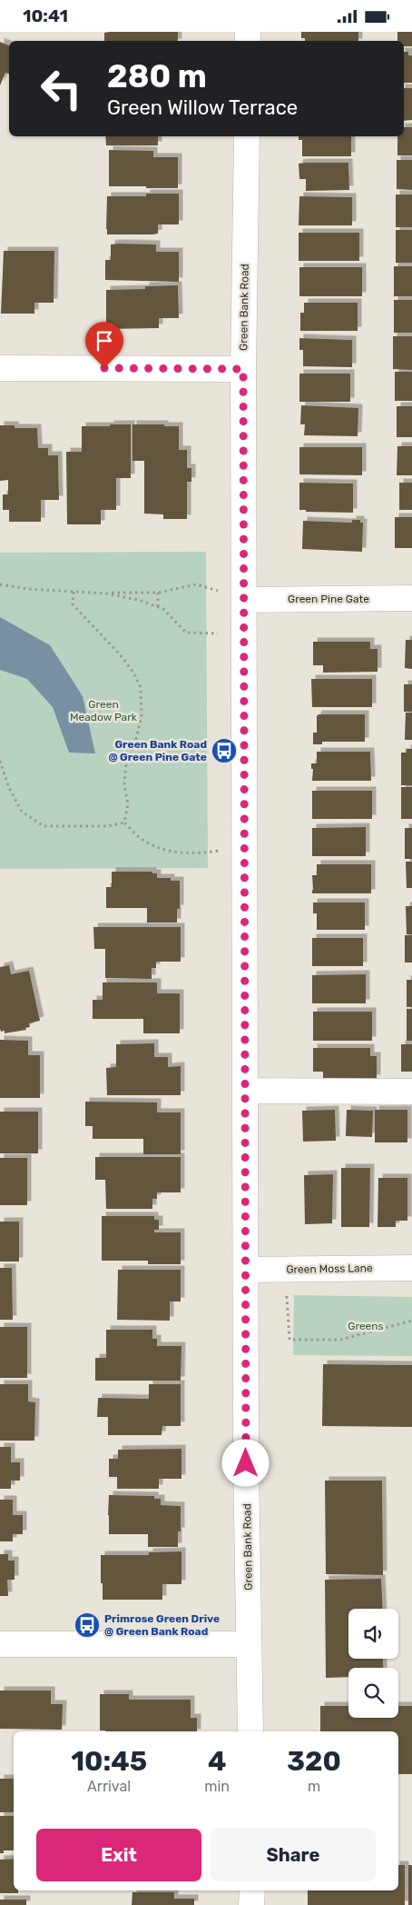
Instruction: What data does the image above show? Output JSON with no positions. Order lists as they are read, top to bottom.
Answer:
{
  "streets": {
    "street": ["Green Bank Road", "Green Pine Gate", "Green Moss Lane"]
  },
  "crossings": [
    ["Green Bank Road", "Green Pine Gate"],
    ["Green Bank Road", "Green Moss Lane"]
  ],
  "parks": ["Green Meadow Park", "Greens"],
  "places": {
    "bus stop": ["Green Bank Road @ Green Pine Gate", "Primrose Green Drive @ Green Bank Road"]
  },
  "page": {
    "status": "10:41",
    "turn": ["280 m", "Green Willow Terrace"],
    "eta": [
      "10:45",
      "Arrival",
      "4",
      "min",
      "320",
      "m"
    ],
    "buttons": ["Exit", "Share"]
  }
}
